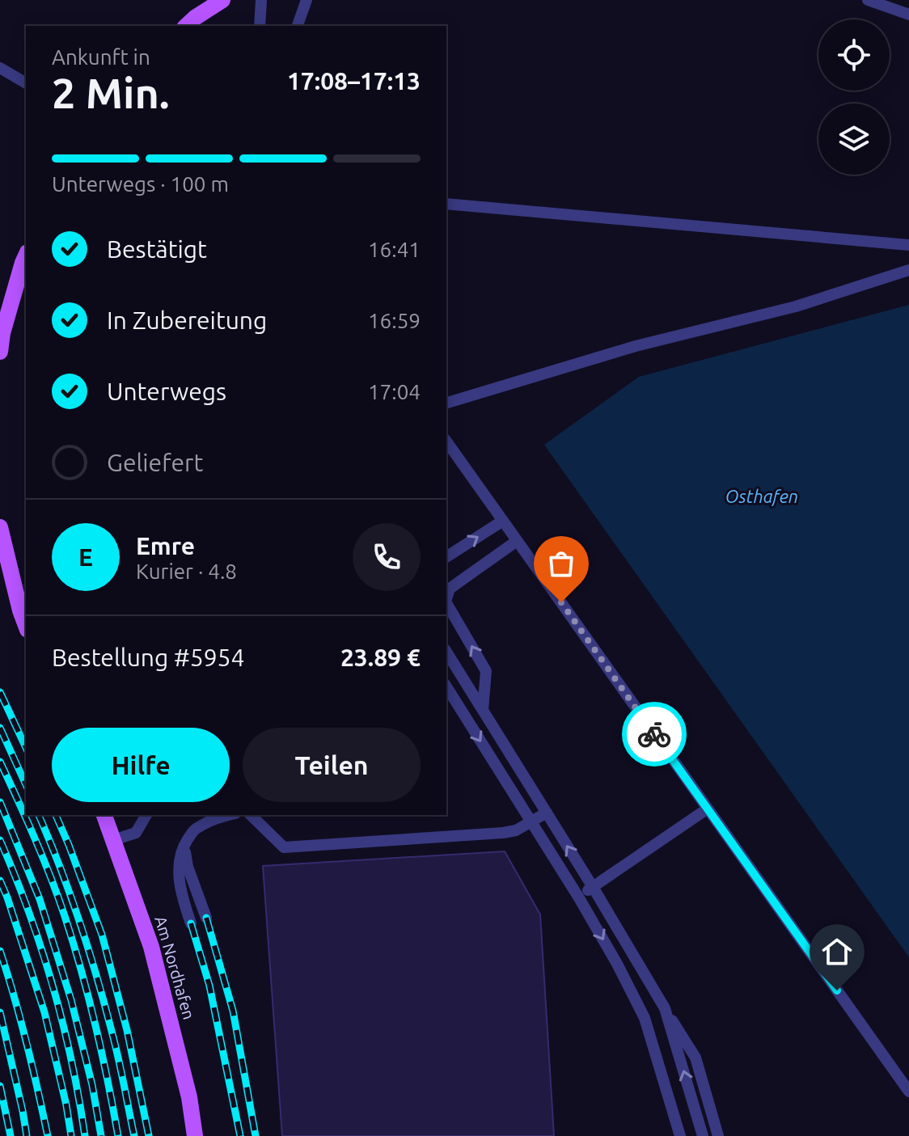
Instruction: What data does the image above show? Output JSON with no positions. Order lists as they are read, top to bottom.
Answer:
{
  "streets": {
    "main road": ["Am Nordhafen"]
  },
  "water": ["Osthafen"],
  "page": {
    "heading": ["2 Min.", "Ankunft in", "17:08–17:13"],
    "panel": [
      "Emre",
      "Kurier · 4.8",
      "Bestellung #5954",
      "23.89 €"
    ],
    "bar": "Unterwegs · 100 m",
    "list": [
      ["Bestätigt", "16:41"],
      ["In Zubereitung", "16:59"],
      ["Unterwegs", "17:04"],
      "Geliefert"
    ],
    "round": "E",
    "buttons": ["Hilfe", "Teilen"]
  }
}
